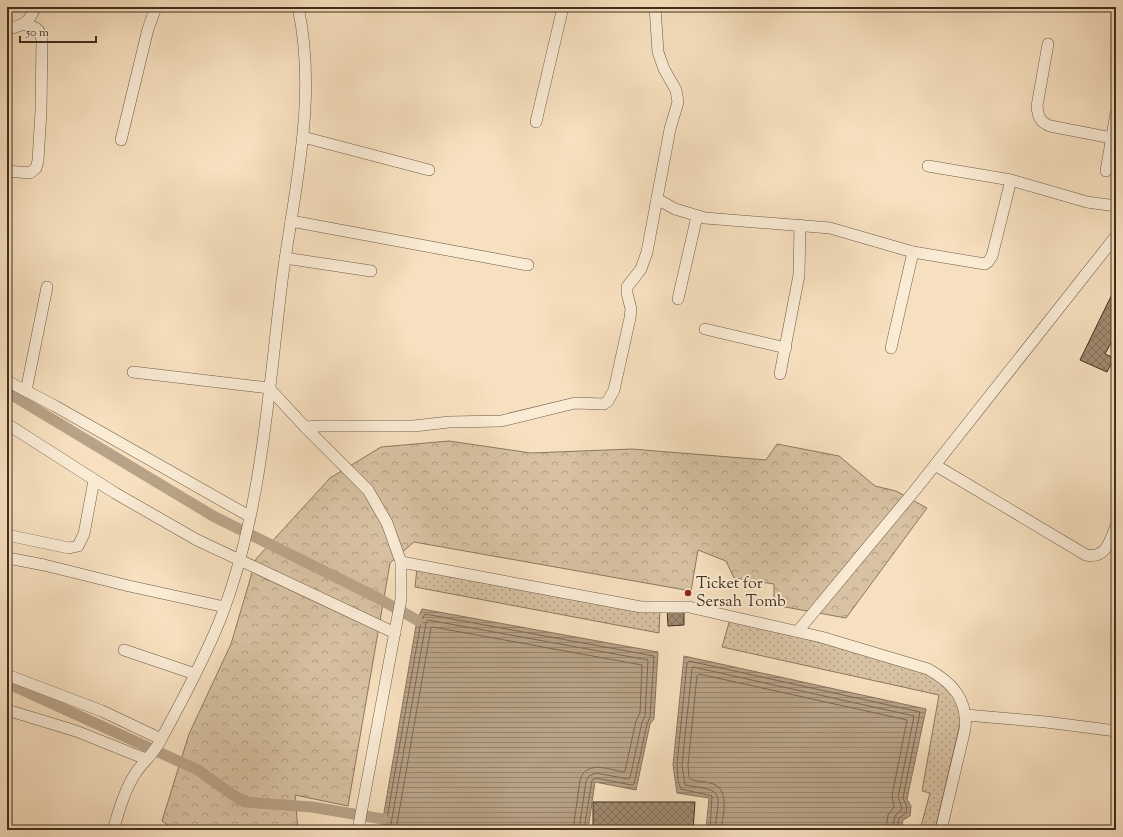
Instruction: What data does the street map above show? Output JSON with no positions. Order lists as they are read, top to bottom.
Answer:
{
  "places": ["Ticket for Sersah Tomb"],
  "scale_bar": "50 m"
}
